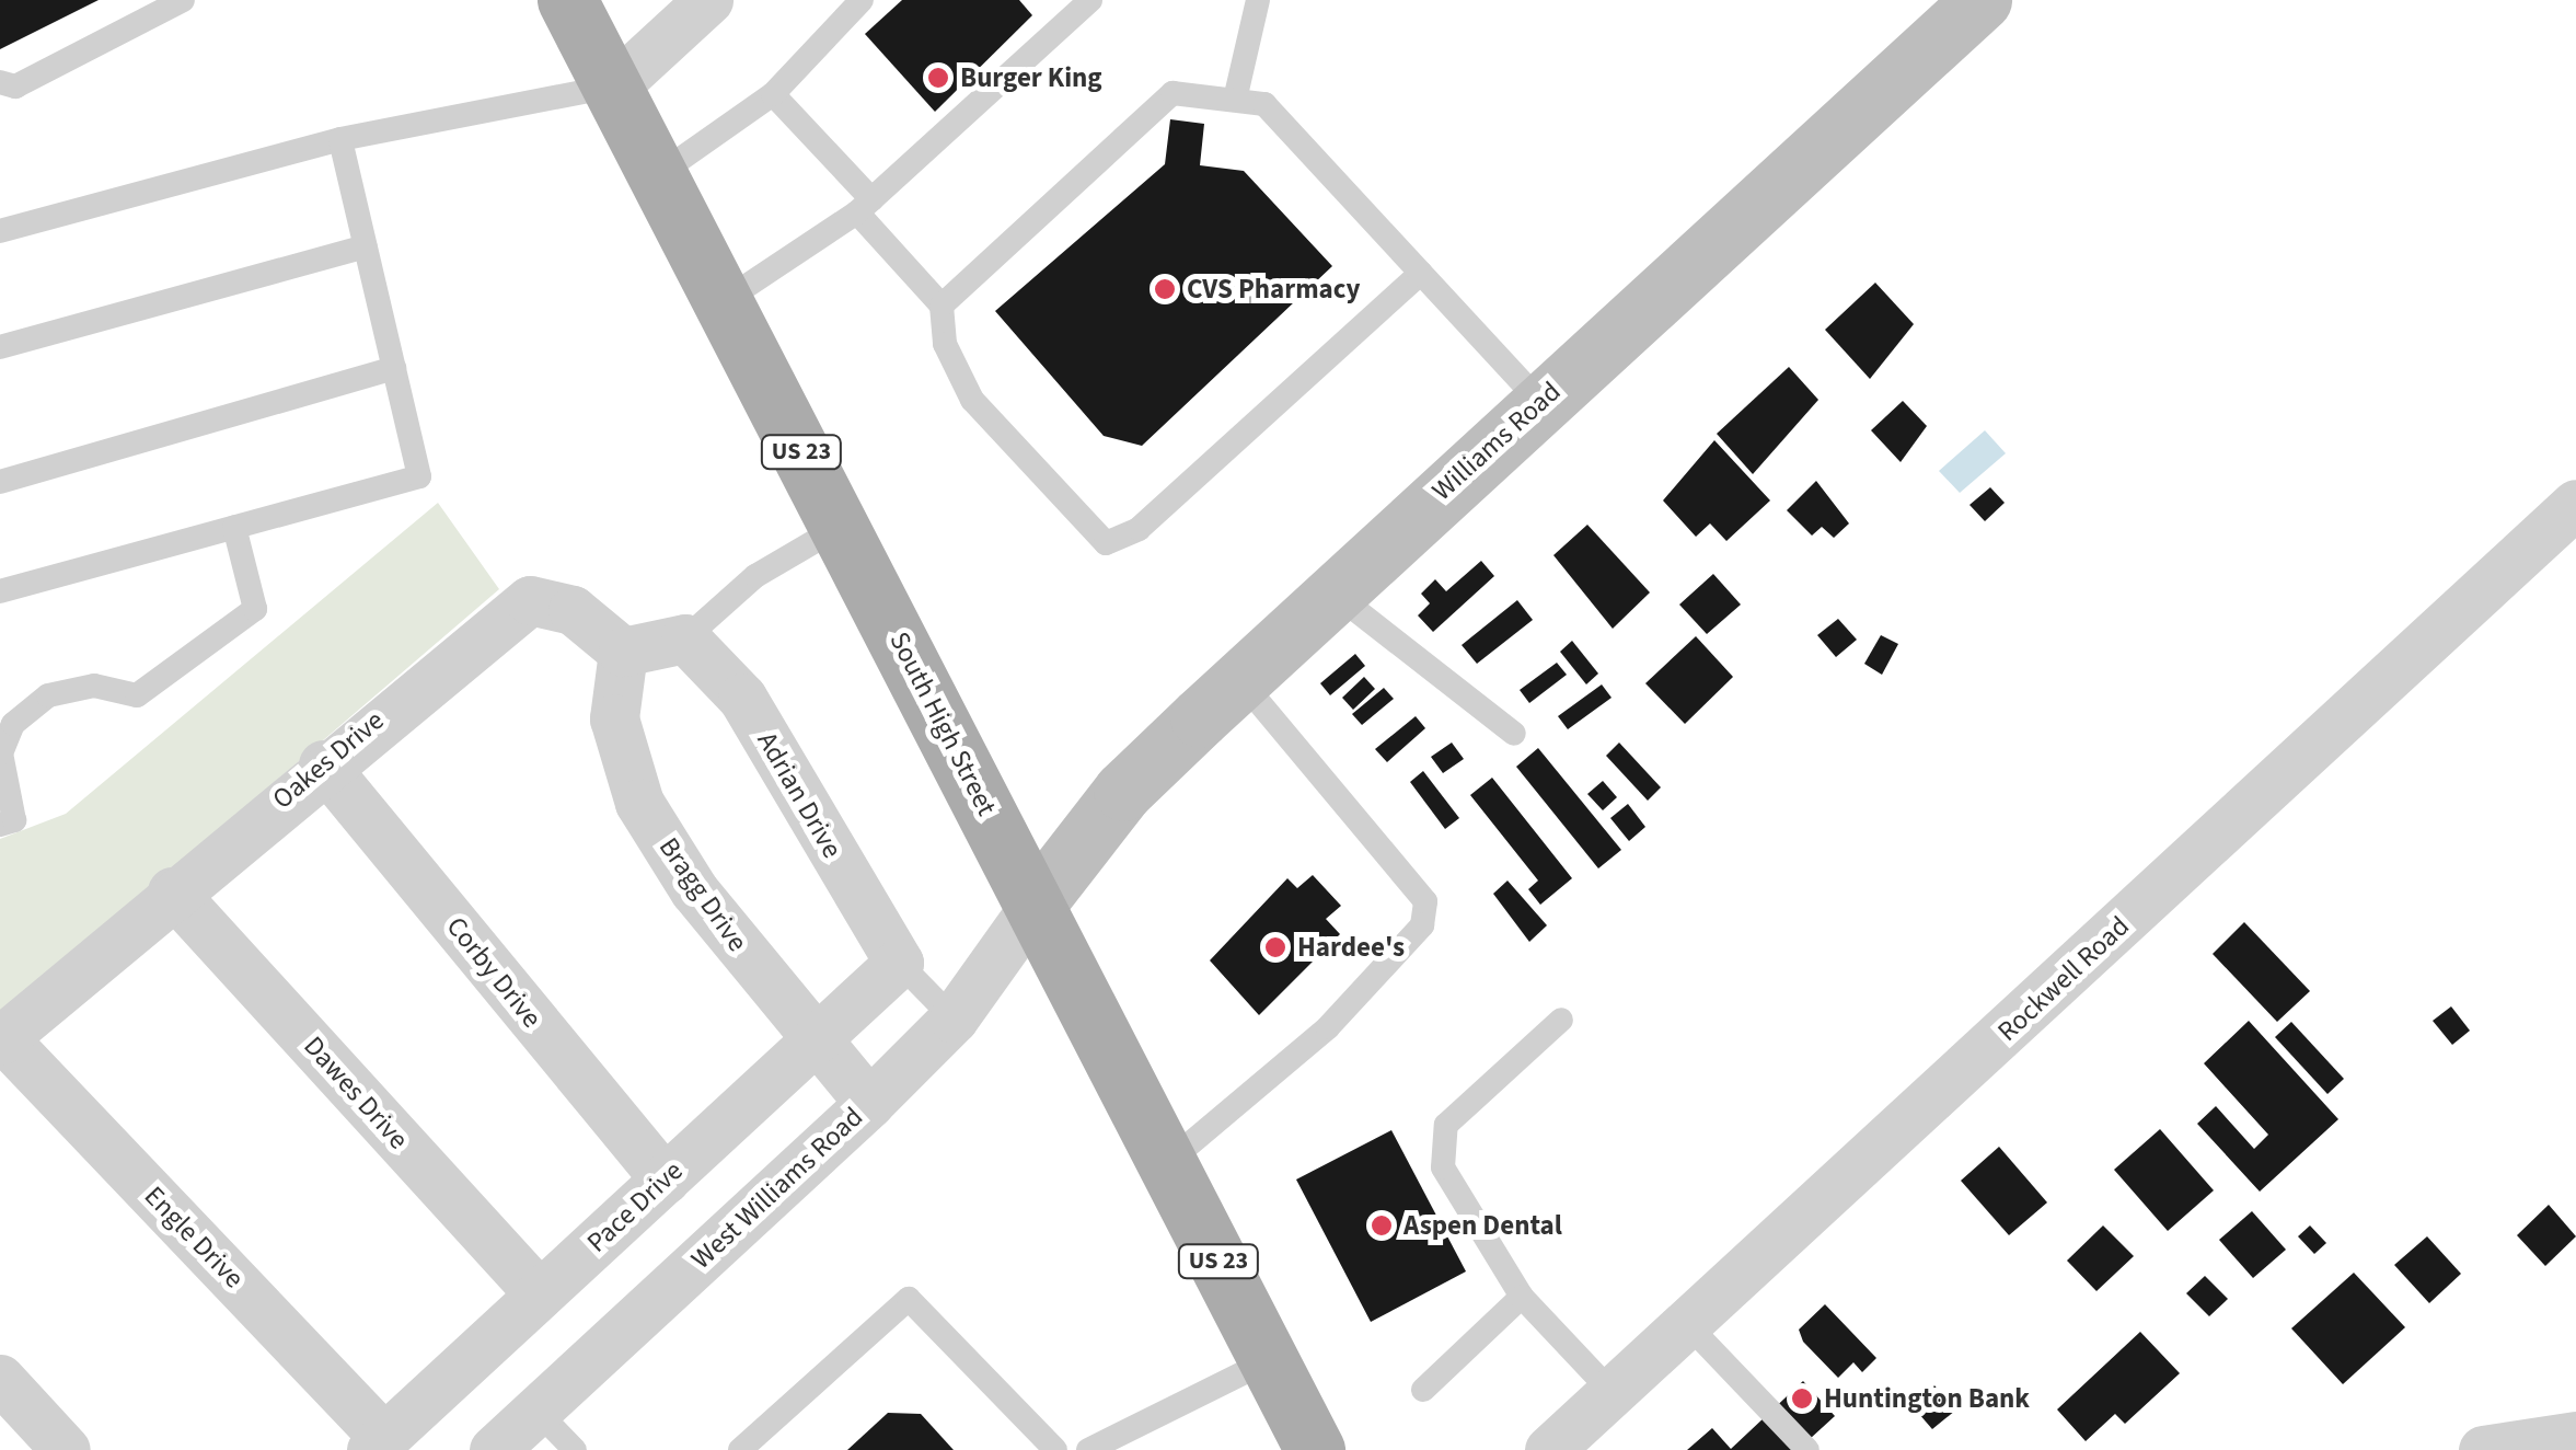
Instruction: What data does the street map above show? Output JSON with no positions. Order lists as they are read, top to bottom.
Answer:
{
  "streets": {
    "main road": ["Williams Road", "US 23", "South High Street"],
    "street": [
      "Oakes Drive",
      "Adrian Drive",
      "Bragg Drive",
      "Corby Drive",
      "Rockwell Road",
      "Dawes Drive",
      "West Williams Road",
      "Pace Drive",
      "Engle Drive"
    ]
  },
  "crossings": [
    ["Williams Road", "South High Street"],
    ["Williams Road", "West Williams Road"],
    ["South High Street", "West Williams Road"],
    ["Oakes Drive", "Bragg Drive"],
    ["Oakes Drive", "Corby Drive"],
    ["Oakes Drive", "Dawes Drive"],
    ["Oakes Drive", "Engle Drive"],
    ["Adrian Drive", "Pace Drive"],
    ["Bragg Drive", "West Williams Road"],
    ["Bragg Drive", "Pace Drive"],
    ["Corby Drive", "Pace Drive"],
    ["Dawes Drive", "Pace Drive"],
    ["Pace Drive", "Engle Drive"]
  ],
  "places": [
    "Burger King",
    "CVS Pharmacy",
    "Hardee's",
    "Aspen Dental",
    "Huntington Bank"
  ]
}
